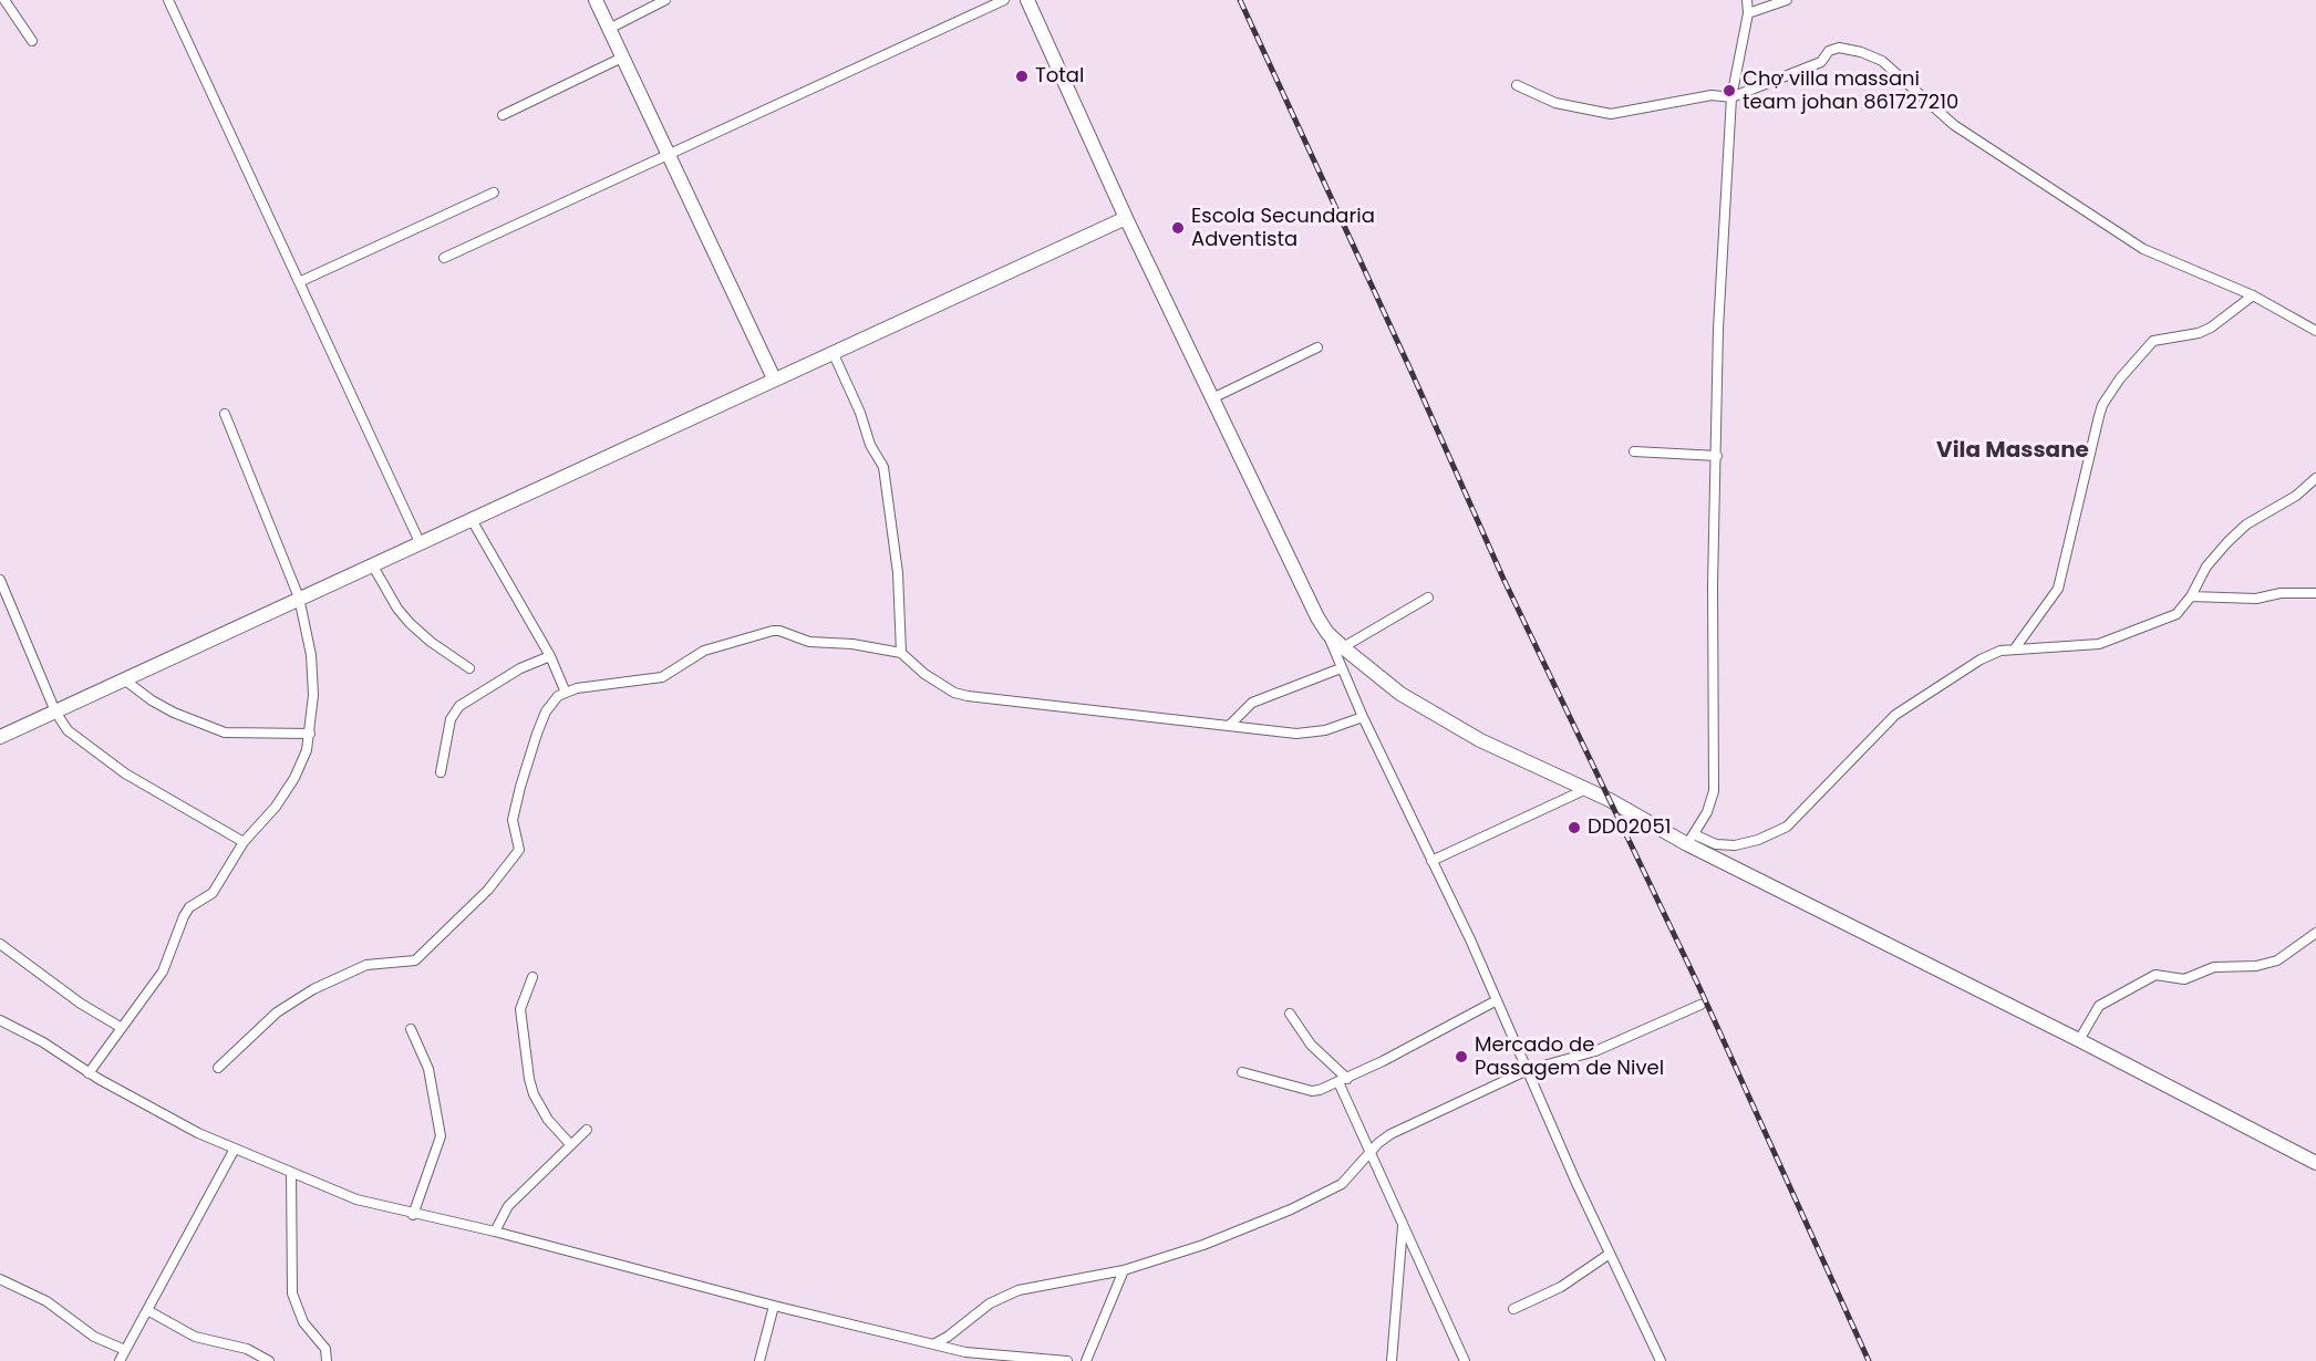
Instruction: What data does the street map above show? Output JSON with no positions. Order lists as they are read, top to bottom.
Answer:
{
  "districts": ["Vila Massane"],
  "places": [
    "Total",
    "Chợ villa massani team johan 861727210",
    "Escola Secundaria Adventista",
    "DD02051",
    "Mercado de Passagem de Nivel"
  ]
}
